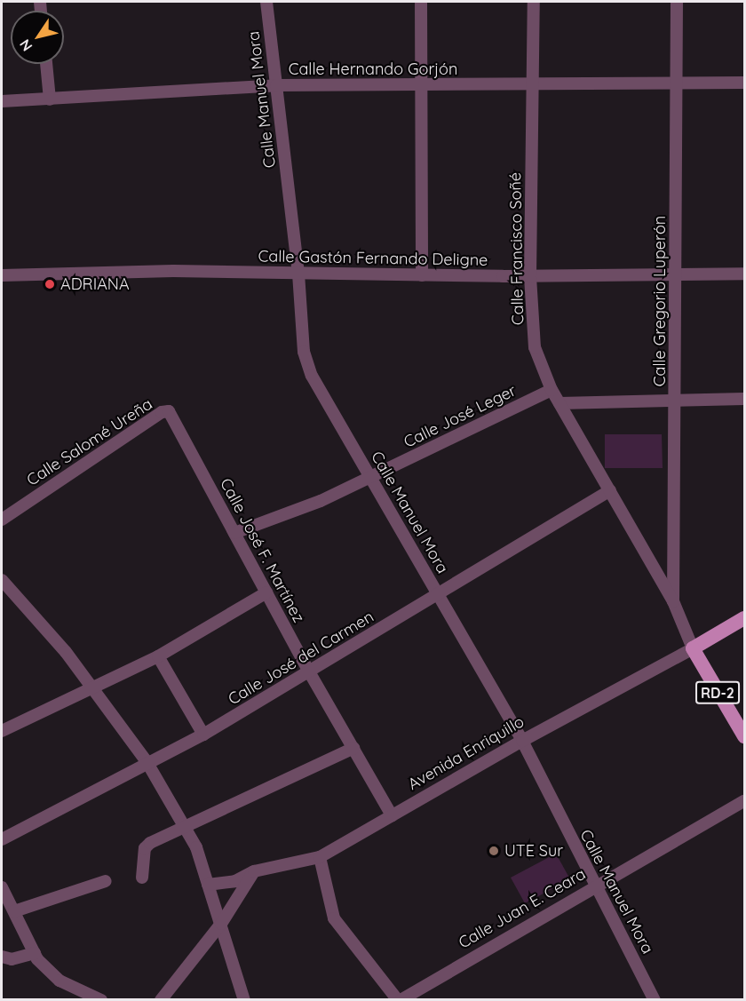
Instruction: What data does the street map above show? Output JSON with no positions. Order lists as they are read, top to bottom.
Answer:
{
  "streets": {
    "main road": ["RD-2", "Avenida Enriquillo"],
    "street": [
      "Calle Hernando Gorjón",
      "Calle Manuel Mora",
      "Calle Francisco Soñé",
      "Calle Gastón Fernando Deligne",
      "Calle Gregorio Luperón",
      "Calle José Leger",
      "Calle Salomé Ureña",
      "Calle José F. Martínez",
      "Calle José del Carmen",
      "Calle Juan E. Ceara"
    ]
  },
  "crossings": [
    ["Calle Hernando Gorjón", "Calle Manuel Mora"],
    ["Calle Hernando Gorjón", "Calle Francisco Soñé"],
    ["Calle Hernando Gorjón", "Calle Gregorio Luperón"],
    ["Calle Manuel Mora", "Calle Gastón Fernando Deligne"],
    ["Calle Manuel Mora", "Calle José Leger"],
    ["Calle Manuel Mora", "Calle José del Carmen"],
    ["Calle Manuel Mora", "Avenida Enriquillo"],
    ["Calle Manuel Mora", "Calle Juan E. Ceara"],
    ["Calle Francisco Soñé", "Calle Gastón Fernando Deligne"],
    ["Calle Francisco Soñé", "Calle Gregorio Luperón"],
    ["Calle Francisco Soñé", "Calle José Leger"],
    ["Calle Francisco Soñé", "Calle José del Carmen"],
    ["Calle Francisco Soñé", "RD-2"],
    ["Calle Francisco Soñé", "Avenida Enriquillo"],
    ["Calle Gastón Fernando Deligne", "Calle Gregorio Luperón"],
    ["Calle José Leger", "Calle José F. Martínez"],
    ["Calle Salomé Ureña", "Calle José F. Martínez"],
    ["Calle José F. Martínez", "Calle José del Carmen"],
    ["Calle José F. Martínez", "Avenida Enriquillo"],
    ["RD-2", "Avenida Enriquillo"]
  ],
  "places": ["ADRIANA", "UTE Sur"],
  "north": "bottom left"
}
